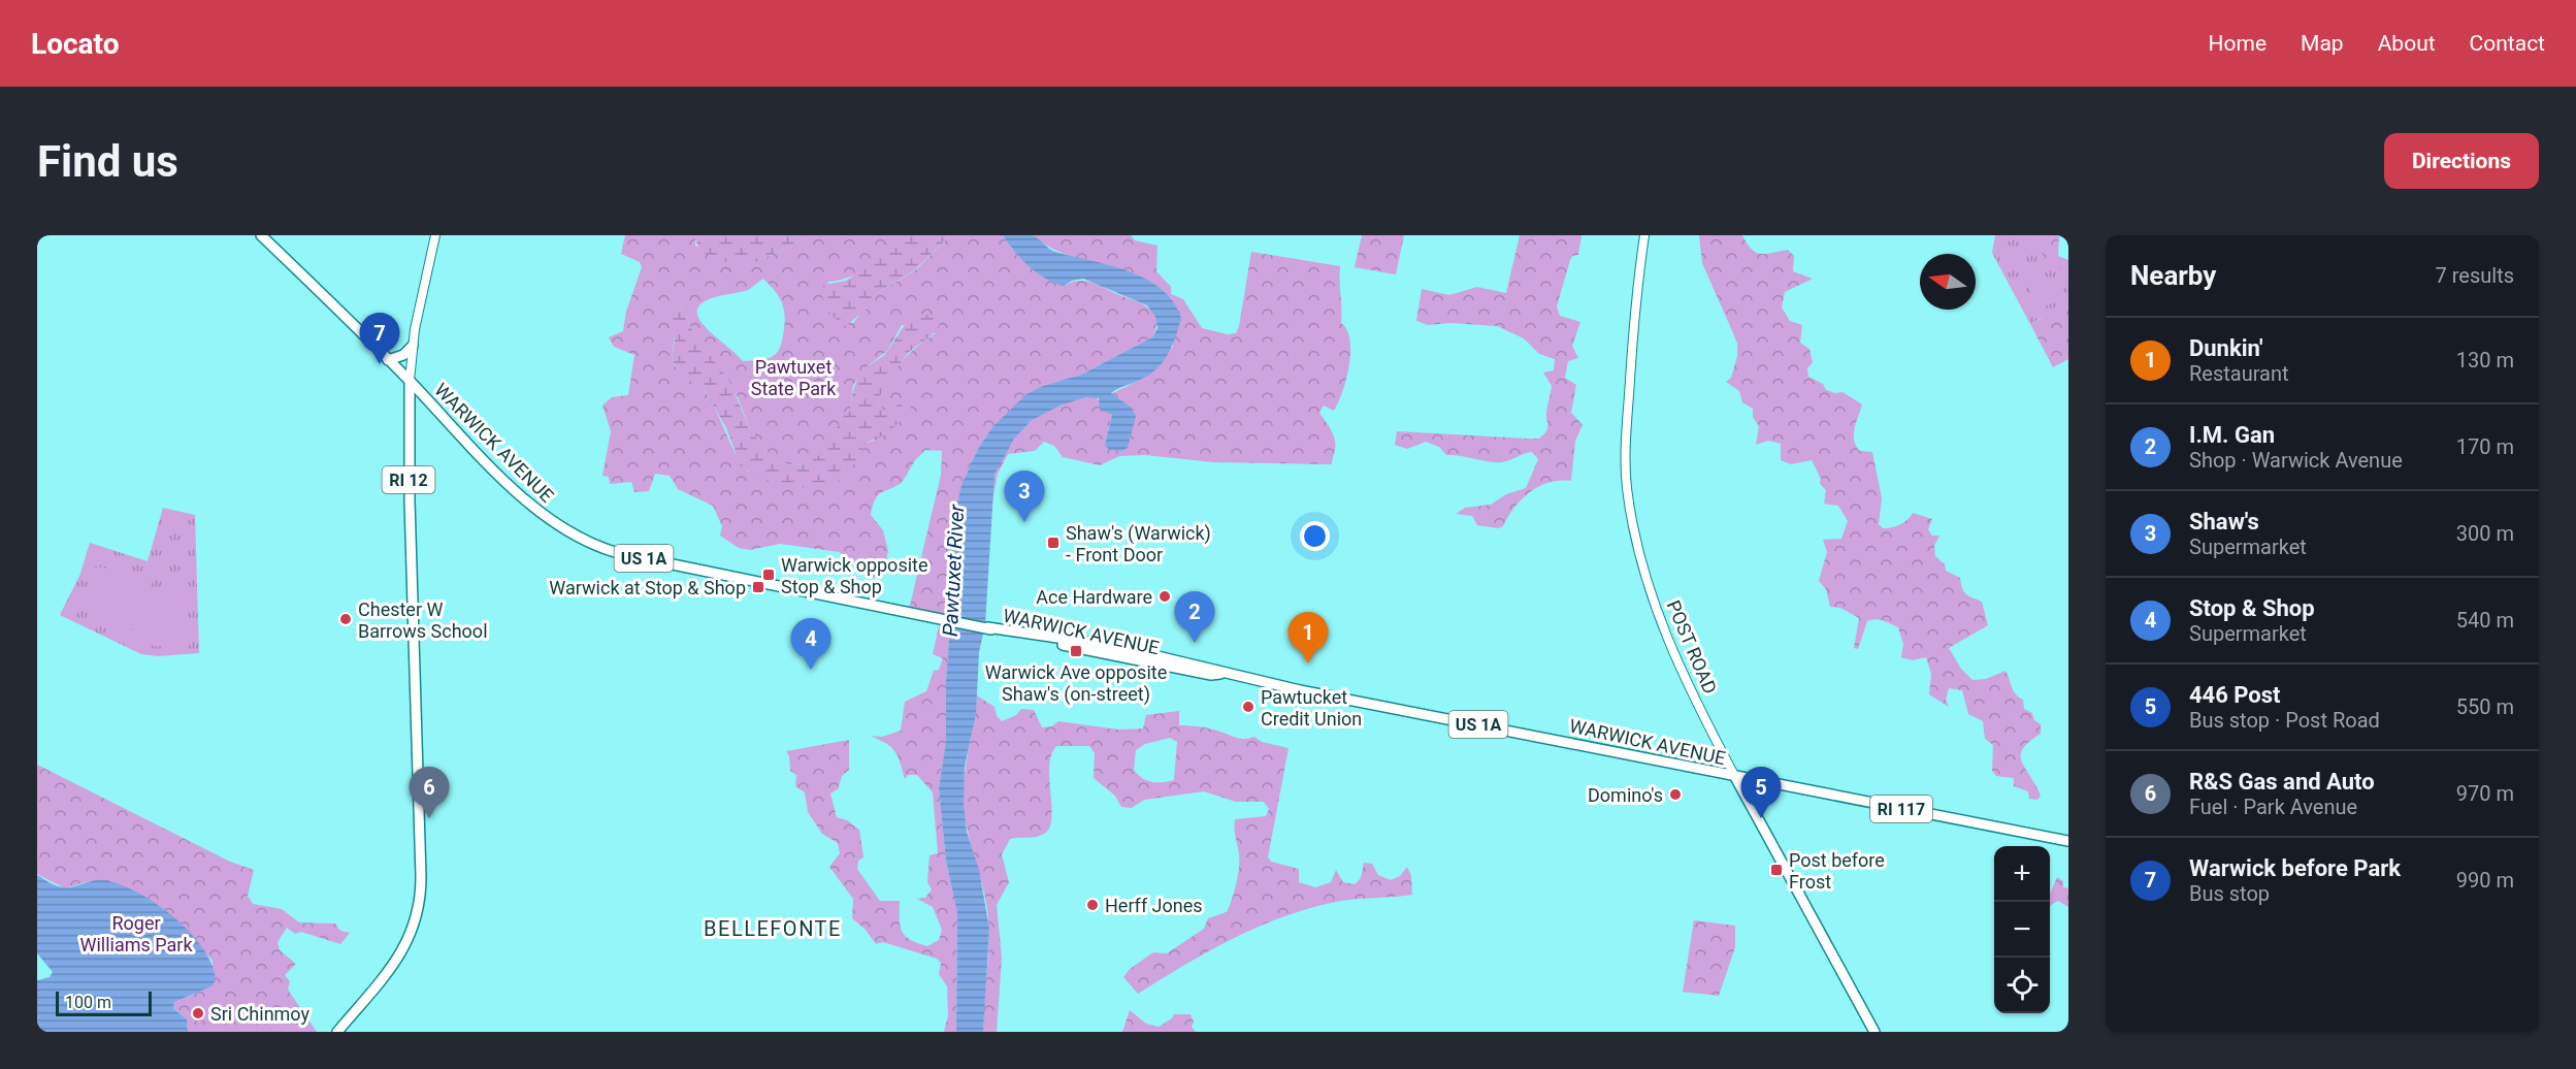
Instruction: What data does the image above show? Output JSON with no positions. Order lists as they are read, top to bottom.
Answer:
{
  "streets": {
    "main road": [
      "WARWICK AVENUE",
      "RI 12",
      "US 1A",
      "POST ROAD",
      "RI 117"
    ]
  },
  "crossings": [
    ["WARWICK AVENUE", "RI 12"],
    ["WARWICK AVENUE", "POST ROAD"]
  ],
  "districts": ["BELLEFONTE"],
  "water": ["Pawtuxet River"],
  "parks": ["Pawtuxet State Park", "Roger Williams Park"],
  "places": {
    "transit": [
      "Shaw's (Warwick) - Front Door",
      "Warwick opposite Stop & Shop",
      "Warwick at Stop & Shop",
      "Warwick Ave opposite Shaw's (on-street)",
      "Post before Frost"
    ],
    "other": [
      "Ace Hardware",
      "Chester W Barrows School",
      "Pawtucket Credit Union",
      "Domino's",
      "Herff Jones",
      "Sri Chinmoy"
    ]
  },
  "scale_bar": "100 m",
  "north": "left",
  "page": {
    "header": "Locato",
    "nav": [
      "Home",
      "Map",
      "About",
      "Contact"
    ],
    "buttons": "Directions",
    "title": "Find us",
    "heading": ["Nearby", "7 results"],
    "pins": [
      "7",
      "3",
      "2",
      "1",
      "4",
      "5",
      "6"
    ],
    "list": [
      {
        "mark": "1",
        "name": "Dunkin'",
        "note": "Restaurant",
        "value": "130 m"
      },
      {
        "mark": "2",
        "name": "I.M. Gan",
        "note": "Shop · Warwick Avenue",
        "value": "170 m"
      },
      {
        "mark": "3",
        "name": "Shaw's",
        "note": "Supermarket",
        "value": "300 m"
      },
      {
        "mark": "4",
        "name": "Stop & Shop",
        "note": "Supermarket",
        "value": "540 m"
      },
      {
        "mark": "5",
        "name": "446 Post",
        "note": "Bus stop · Post Road",
        "value": "550 m"
      },
      {
        "mark": "6",
        "name": "R&S Gas and Auto",
        "note": "Fuel · Park Avenue",
        "value": "970 m"
      },
      {
        "mark": "7",
        "name": "Warwick before Park",
        "note": "Bus stop",
        "value": "990 m"
      }
    ],
    "map_buttons": ["+", "−"],
    "scale": "100 m"
  }
}
